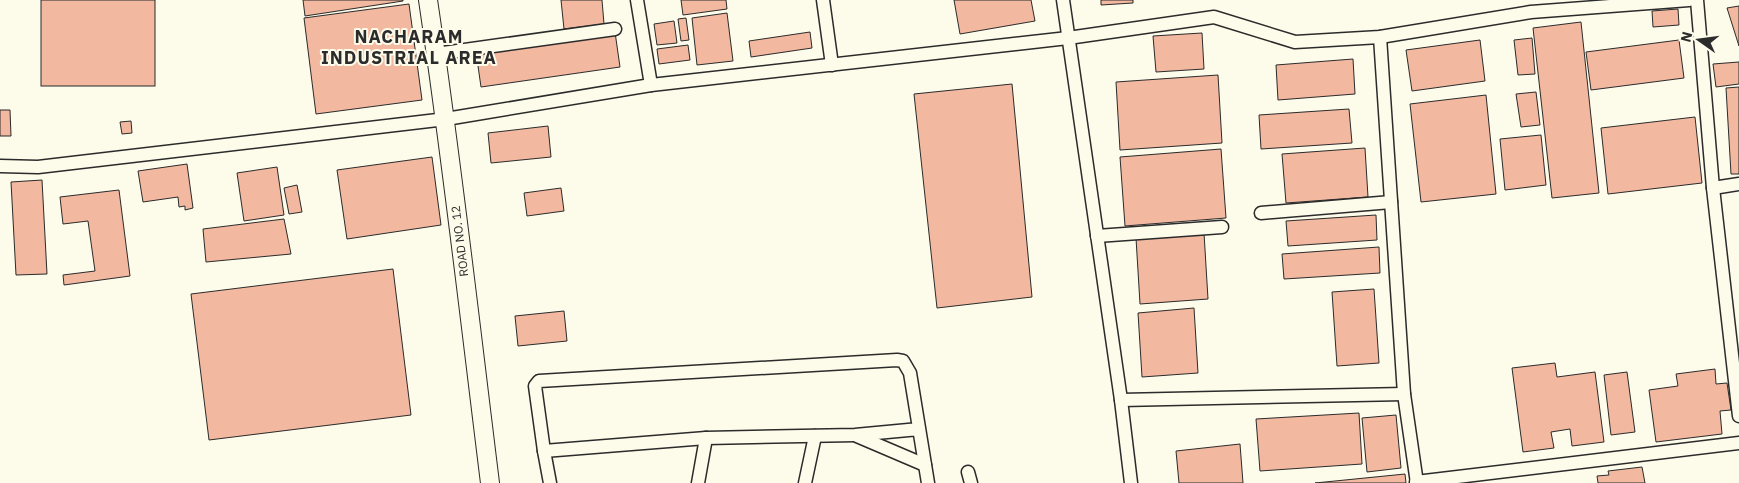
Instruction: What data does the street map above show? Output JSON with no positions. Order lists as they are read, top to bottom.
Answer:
{
  "streets": {
    "street": ["ROAD NO. 12"]
  },
  "districts": ["NACHARAM INDUSTRIAL AREA"],
  "north": "left"
}
